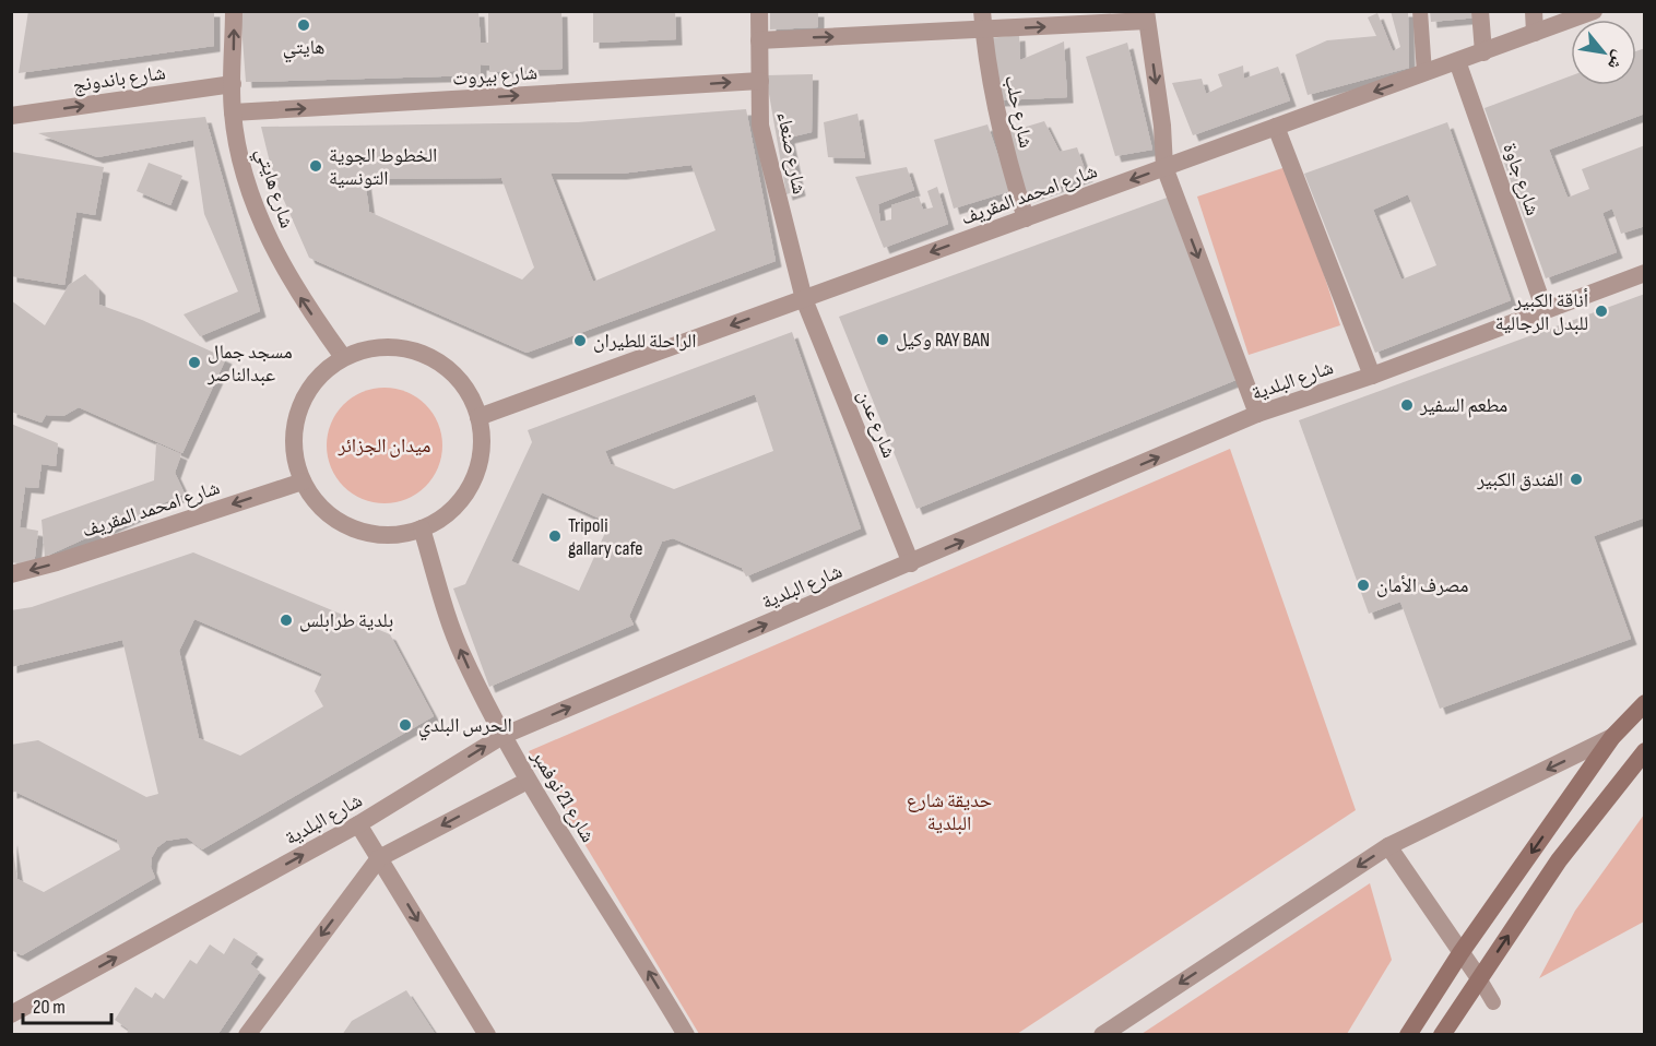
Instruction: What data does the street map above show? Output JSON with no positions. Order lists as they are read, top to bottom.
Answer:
{
  "streets": {
    "street": [
      "شارع بيروت",
      "شارع باندونج",
      "شارع حلب",
      "شارع صنعاء",
      "شارع جاوة",
      "شارع هايتي",
      "شارع امحمد المقريف",
      "شارع البلدية",
      "شارع عدن",
      "شارع 21 نوفمبر"
    ]
  },
  "crossings": [
    ["شارع بيروت", "شارع صنعاء"],
    ["شارع بيروت", "شارع هايتي"],
    ["شارع باندونج", "شارع هايتي"],
    ["شارع حلب", "شارع امحمد المقريف"],
    ["شارع صنعاء", "شارع امحمد المقريف"],
    ["شارع صنعاء", "شارع عدن"],
    ["شارع جاوة", "شارع امحمد المقريف"],
    ["شارع جاوة", "شارع البلدية"],
    ["شارع هايتي", "شارع امحمد المقريف"],
    ["شارع هايتي", "شارع 21 نوفمبر"],
    ["شارع امحمد المقريف", "شارع عدن"],
    ["شارع امحمد المقريف", "شارع 21 نوفمبر"],
    ["شارع البلدية", "شارع عدن"],
    ["شارع البلدية", "شارع 21 نوفمبر"]
  ],
  "one_way": [
    "شارع بيروت",
    "شارع باندونج",
    "شارع هايتي",
    "شارع امحمد المقريف",
    "شارع البلدية",
    "شارع 21 نوفمبر"
  ],
  "parks": ["ميدان الجزائر", "حديقة شارع البلدية"],
  "places": [
    "هايتي",
    "الخطوط الجوية التونسية",
    "أناقة الكبير للبدل الرجالية",
    "وكيل RAY BAN",
    "الراحلة للطيران",
    "مسجد جمال عبدالناصر",
    "مطعم السفير",
    "الفندق الكبير",
    "Tripoli gallary cafe",
    "مصرف الأمان",
    "بلدية طرابلس",
    "الحرس البلدي"
  ],
  "scale_bar": "20 m",
  "north": "bottom right"
}
